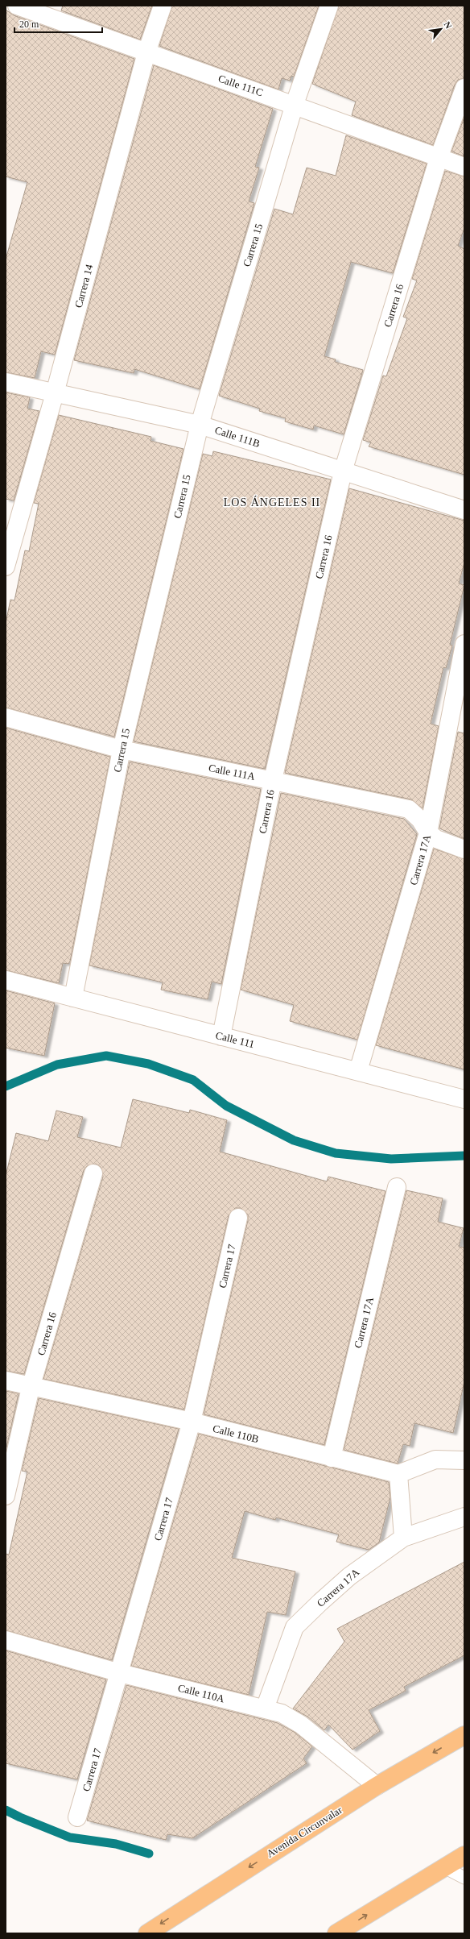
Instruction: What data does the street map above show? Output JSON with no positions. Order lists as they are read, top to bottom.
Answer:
{
  "streets": {
    "highway": ["Avenida Circunvalar"],
    "street": [
      "Calle 111C",
      "Carrera 15",
      "Carrera 14",
      "Carrera 16",
      "Calle 111B",
      "Calle 111A",
      "Carrera 17A",
      "Calle 111",
      "Carrera 17",
      "Calle 110B",
      "Calle 110A"
    ]
  },
  "crossings": [
    ["Calle 111C", "Carrera 15"],
    ["Calle 111C", "Carrera 14"],
    ["Calle 111C", "Carrera 16"],
    ["Carrera 15", "Calle 111B"],
    ["Carrera 15", "Calle 111A"],
    ["Carrera 15", "Calle 111"],
    ["Carrera 14", "Calle 111B"],
    ["Carrera 16", "Calle 111B"],
    ["Carrera 16", "Calle 111A"],
    ["Carrera 16", "Calle 111"],
    ["Carrera 16", "Calle 110B"],
    ["Calle 111A", "Carrera 17A"],
    ["Carrera 17A", "Calle 111"],
    ["Carrera 17A", "Calle 110B"],
    ["Carrera 17A", "Calle 110A"],
    ["Carrera 17", "Calle 110B"],
    ["Carrera 17", "Calle 110A"],
    ["Calle 110A", "Avenida Circunvalar"]
  ],
  "districts": ["LOS ÁNGELES II"],
  "scale_bar": "20 m",
  "north": "top right"
}
